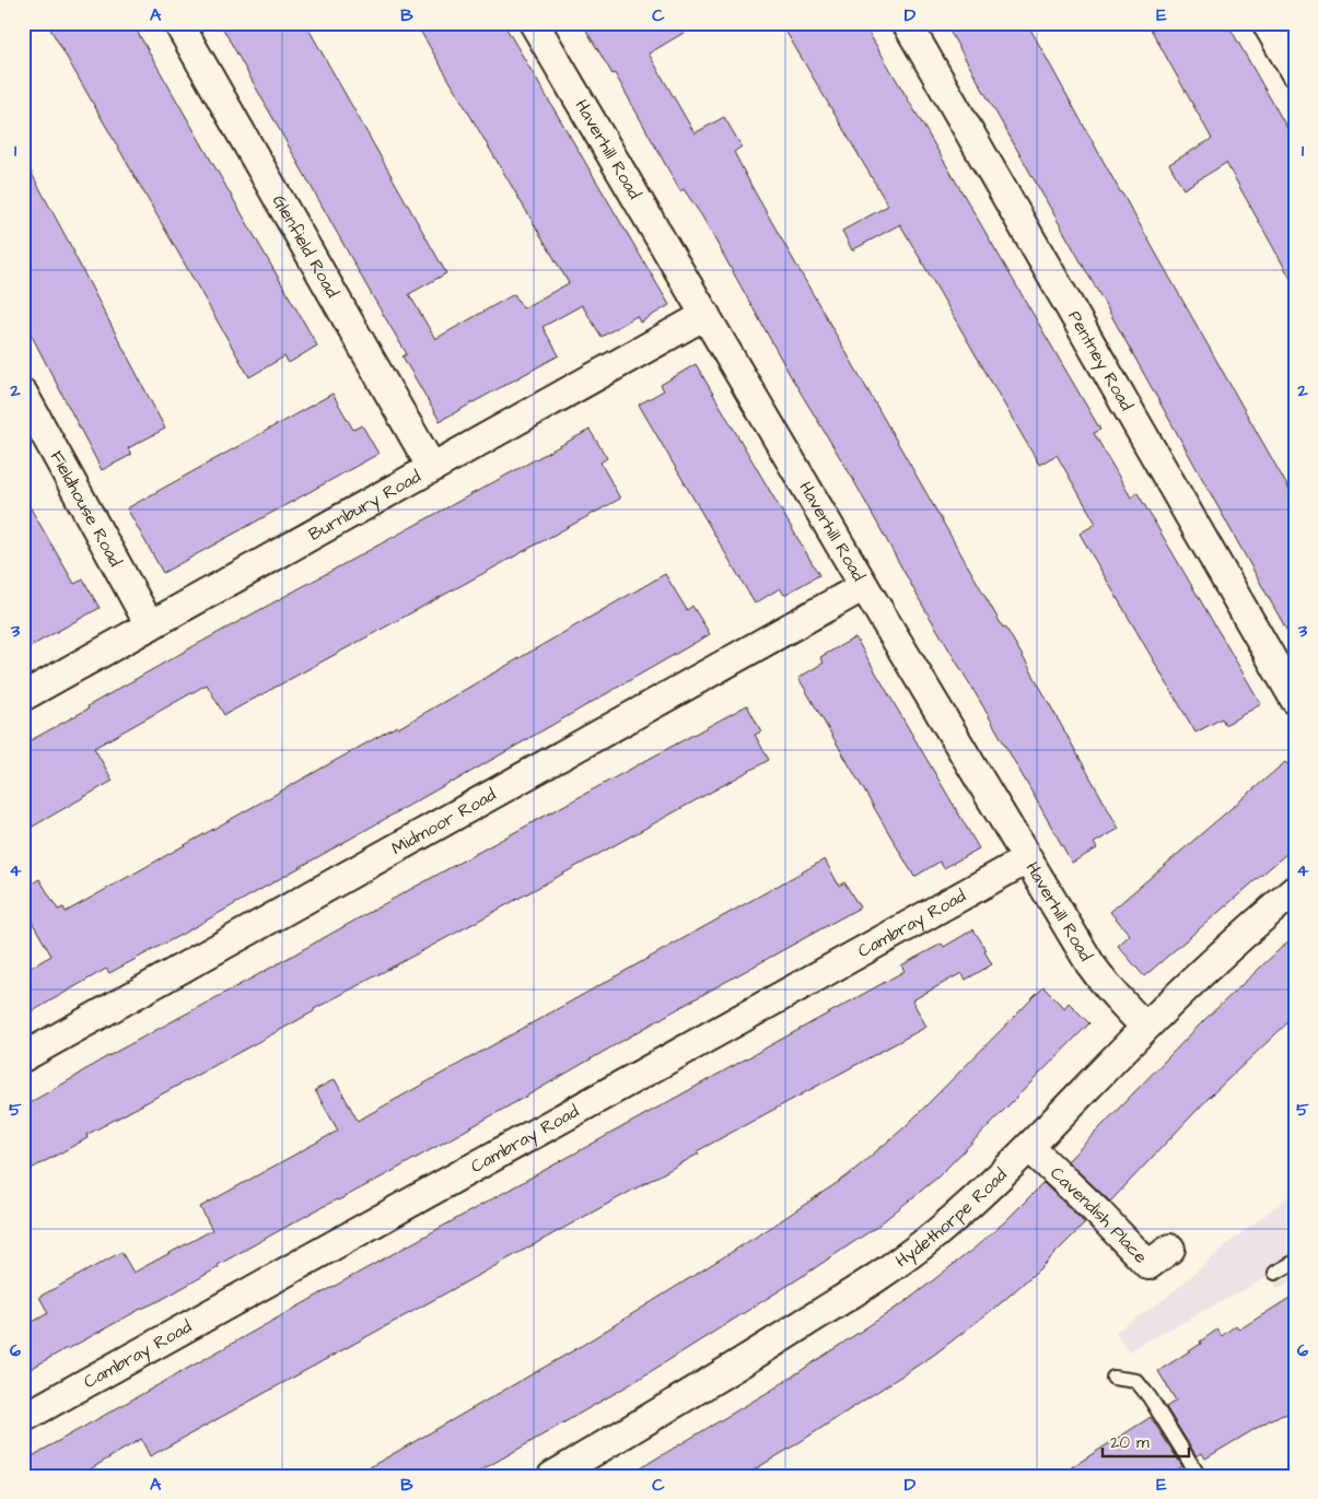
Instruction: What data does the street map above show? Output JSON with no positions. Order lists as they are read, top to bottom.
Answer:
{
  "streets": {
    "street": [
      "Haverhill Road",
      "Glenfield Road",
      "Pentney Road",
      "Burnbury Road",
      "Fieldhouse Road",
      "Midmoor Road",
      "Cambray Road",
      "Cavendish Place",
      "Hydethorpe Road"
    ]
  },
  "crossings": [
    ["Haverhill Road", "Burnbury Road"],
    ["Haverhill Road", "Midmoor Road"],
    ["Haverhill Road", "Cambray Road"],
    ["Haverhill Road", "Hydethorpe Road"],
    ["Glenfield Road", "Burnbury Road"],
    ["Burnbury Road", "Fieldhouse Road"],
    ["Cavendish Place", "Hydethorpe Road"]
  ],
  "scale_bar": "20 m",
  "grid": {
    "columns": [
      "A",
      "B",
      "C",
      "D",
      "E"
    ],
    "rows": [
      "1",
      "2",
      "3",
      "4",
      "5",
      "6"
    ]
  }
}
